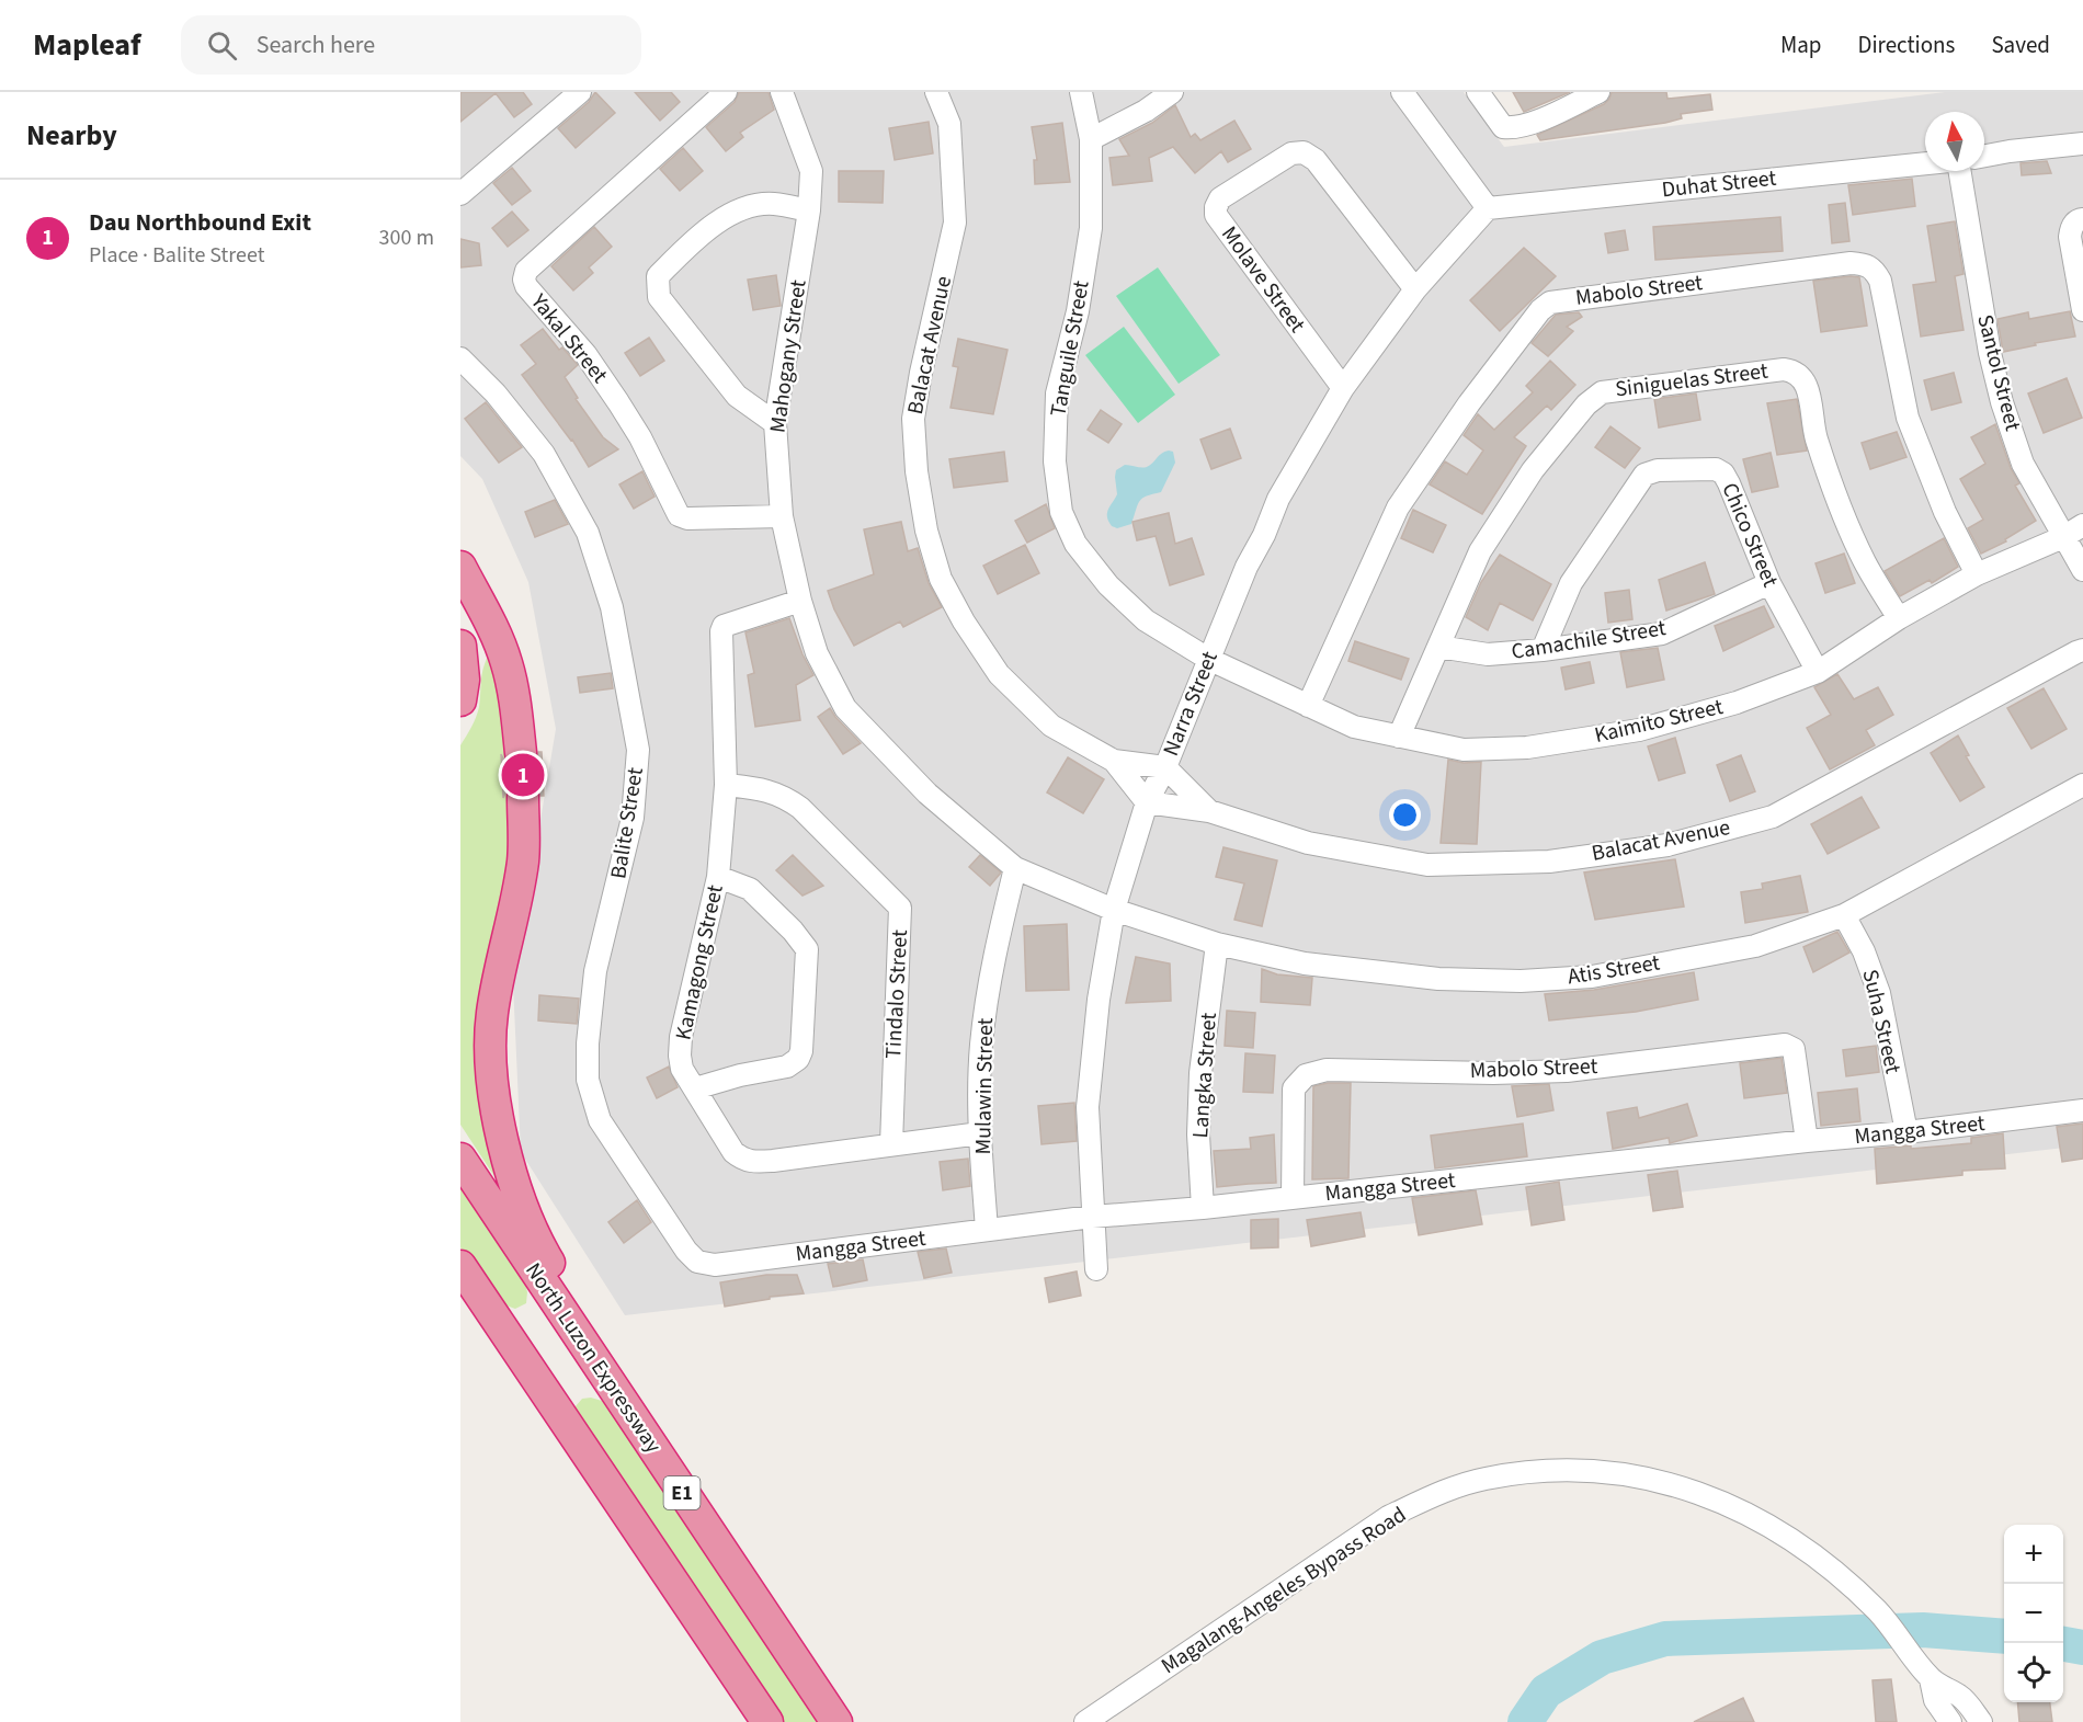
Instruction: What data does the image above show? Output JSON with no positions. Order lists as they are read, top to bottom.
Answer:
{
  "streets": {
    "highway": ["North Luzon Expressway", "E1"],
    "street": [
      "Duhat Street",
      "Molave Street",
      "Mabolo Street",
      "Yakal Street",
      "Balacat Avenue",
      "Tanguile Street",
      "Mahogany Street",
      "Santol Street",
      "Siniguelas Street",
      "Chico Street",
      "Camachile Street",
      "Narra Street",
      "Kaimito Street",
      "Balite Street",
      "Kamagong Street",
      "Atis Street",
      "Tindalo Street",
      "Suha Street",
      "Langka Street",
      "Mulawin Street",
      "Mangga Street",
      "Magalang-Angeles Bypass Road"
    ]
  },
  "crossings": [
    ["Duhat Street", "Narra Street"],
    ["Molave Street", "Narra Street"],
    ["Mabolo Street", "Kaimito Street"],
    ["Mabolo Street", "Mangga Street"],
    ["Yakal Street", "Mahogany Street"],
    ["Balacat Avenue", "Narra Street"],
    ["Tanguile Street", "Narra Street"],
    ["Tanguile Street", "Kaimito Street"],
    ["Mahogany Street", "Narra Street"],
    ["Mahogany Street", "Kamagong Street"],
    ["Mahogany Street", "Atis Street"],
    ["Mahogany Street", "Mulawin Street"],
    ["Santol Street", "Kaimito Street"],
    ["Siniguelas Street", "Camachile Street"],
    ["Siniguelas Street", "Kaimito Street"],
    ["Chico Street", "Camachile Street"],
    ["Chico Street", "Kaimito Street"],
    ["Narra Street", "Kaimito Street"],
    ["Narra Street", "Atis Street"],
    ["Narra Street", "Mangga Street"],
    ["Balite Street", "Mangga Street"],
    ["Kamagong Street", "Tindalo Street"],
    ["Kamagong Street", "Mulawin Street"],
    ["Atis Street", "Suha Street"],
    ["Atis Street", "Langka Street"],
    ["Suha Street", "Mangga Street"],
    ["Langka Street", "Mangga Street"],
    ["Mulawin Street", "Mangga Street"]
  ],
  "north": "top",
  "page": {
    "header": "Mapleaf",
    "search": "Search here",
    "nav": ["Map", "Directions", "Saved"],
    "heading": "Nearby",
    "list": [
      {
        "mark": "1",
        "name": "Dau Northbound Exit",
        "note": "Place · Balite Street",
        "value": "300 m"
      }
    ],
    "pins": "1",
    "map_buttons": ["+", "−"]
  }
}
